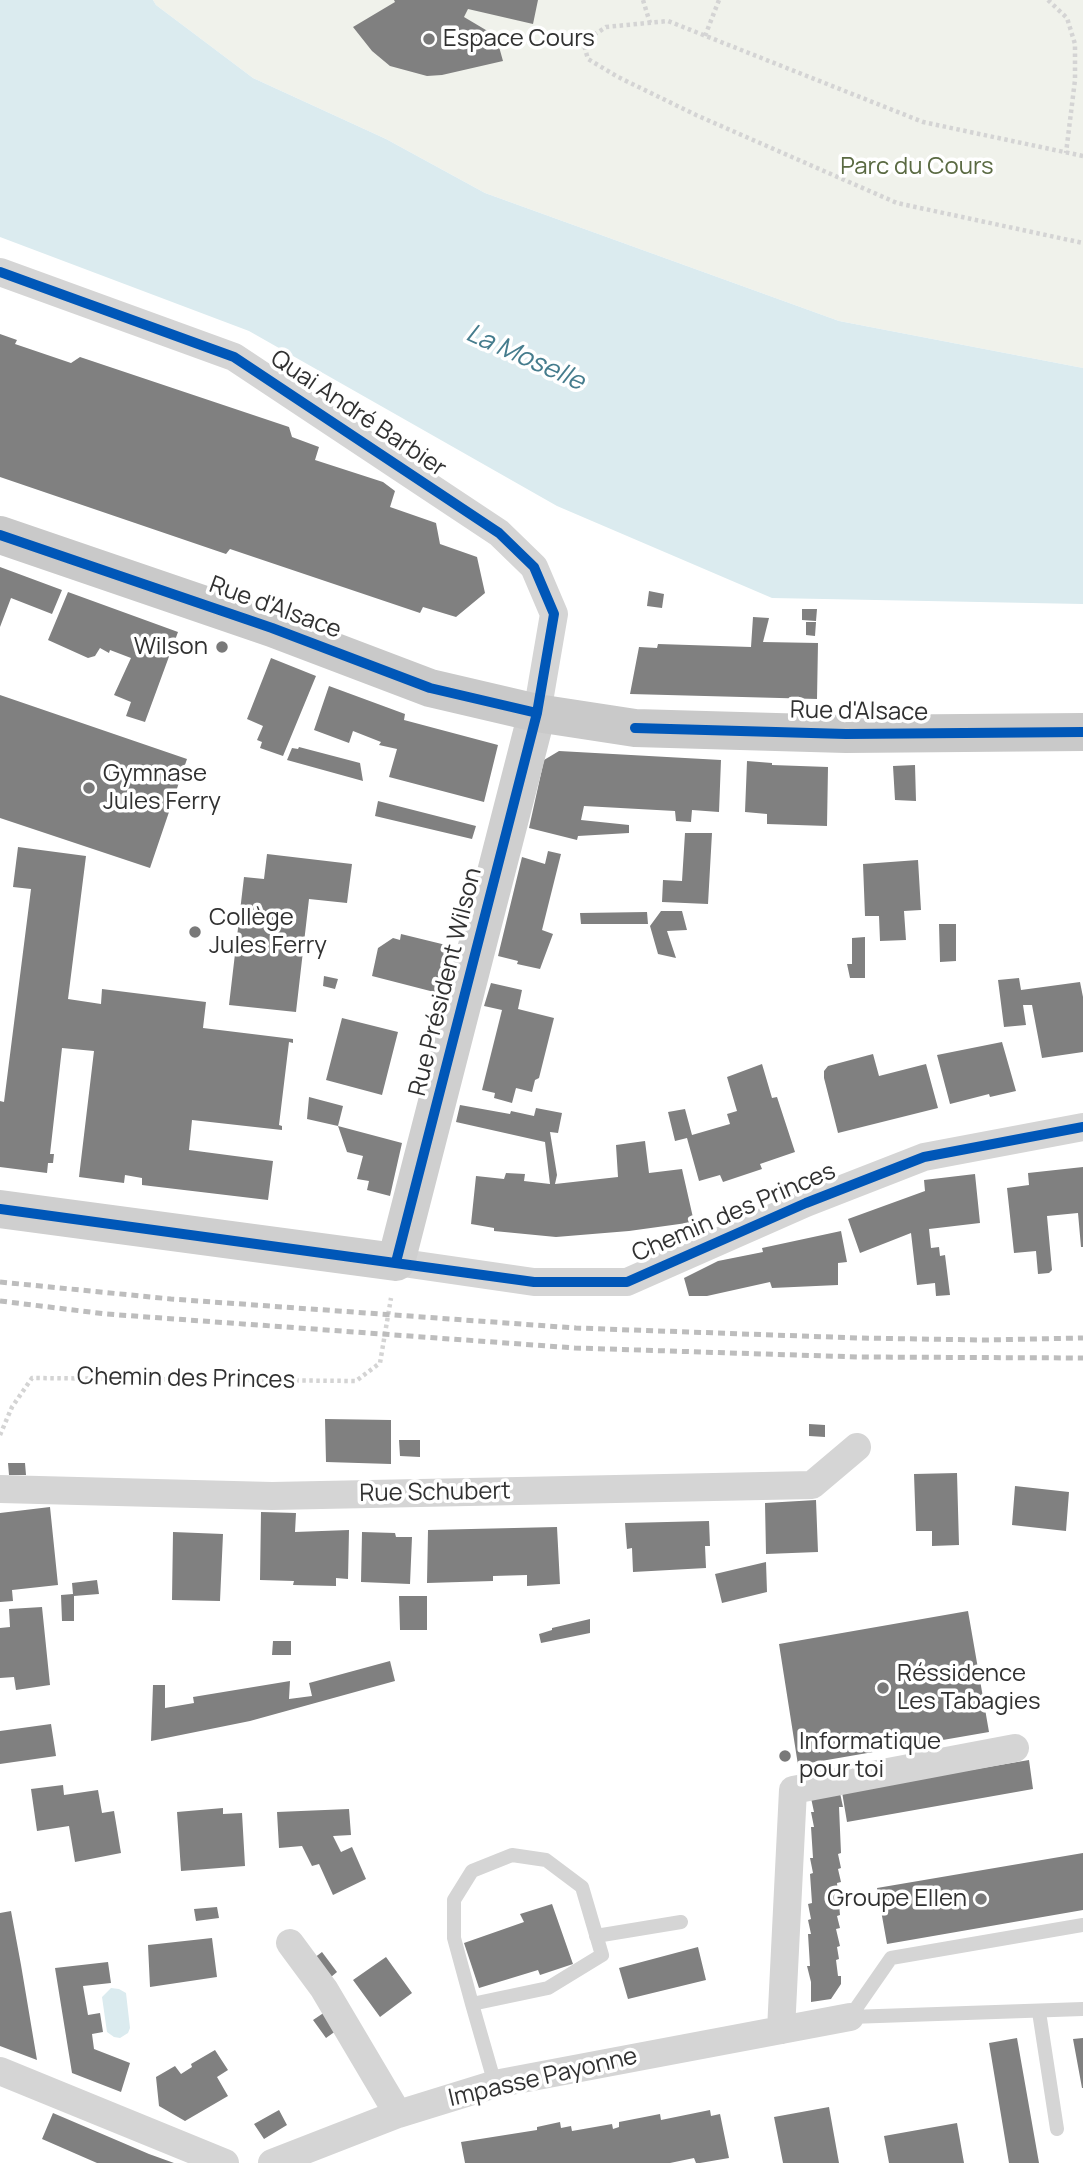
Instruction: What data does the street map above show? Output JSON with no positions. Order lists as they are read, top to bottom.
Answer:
{
  "streets": {
    "main road": ["Rue d'Alsace"],
    "street": [
      "Quai André Barbier",
      "Rue Président Wilson",
      "Chemin des Princes",
      "Rue Schubert",
      "Impasse Payonne"
    ]
  },
  "crossings": [
    ["Quai André Barbier", "Rue d'Alsace"],
    ["Quai André Barbier", "Rue Président Wilson"],
    ["Rue d'Alsace", "Rue Président Wilson"],
    ["Rue Président Wilson", "Chemin des Princes"]
  ],
  "water": ["La Moselle"],
  "parks": ["Parc du Cours"],
  "places": [
    "Espace Cours",
    "Wilson",
    "Gymnase Jules Ferry",
    "Collège Jules Ferry",
    "Réssidence Les Tabagies",
    "Informatique pour toi",
    "Groupe Ellen"
  ]
}
